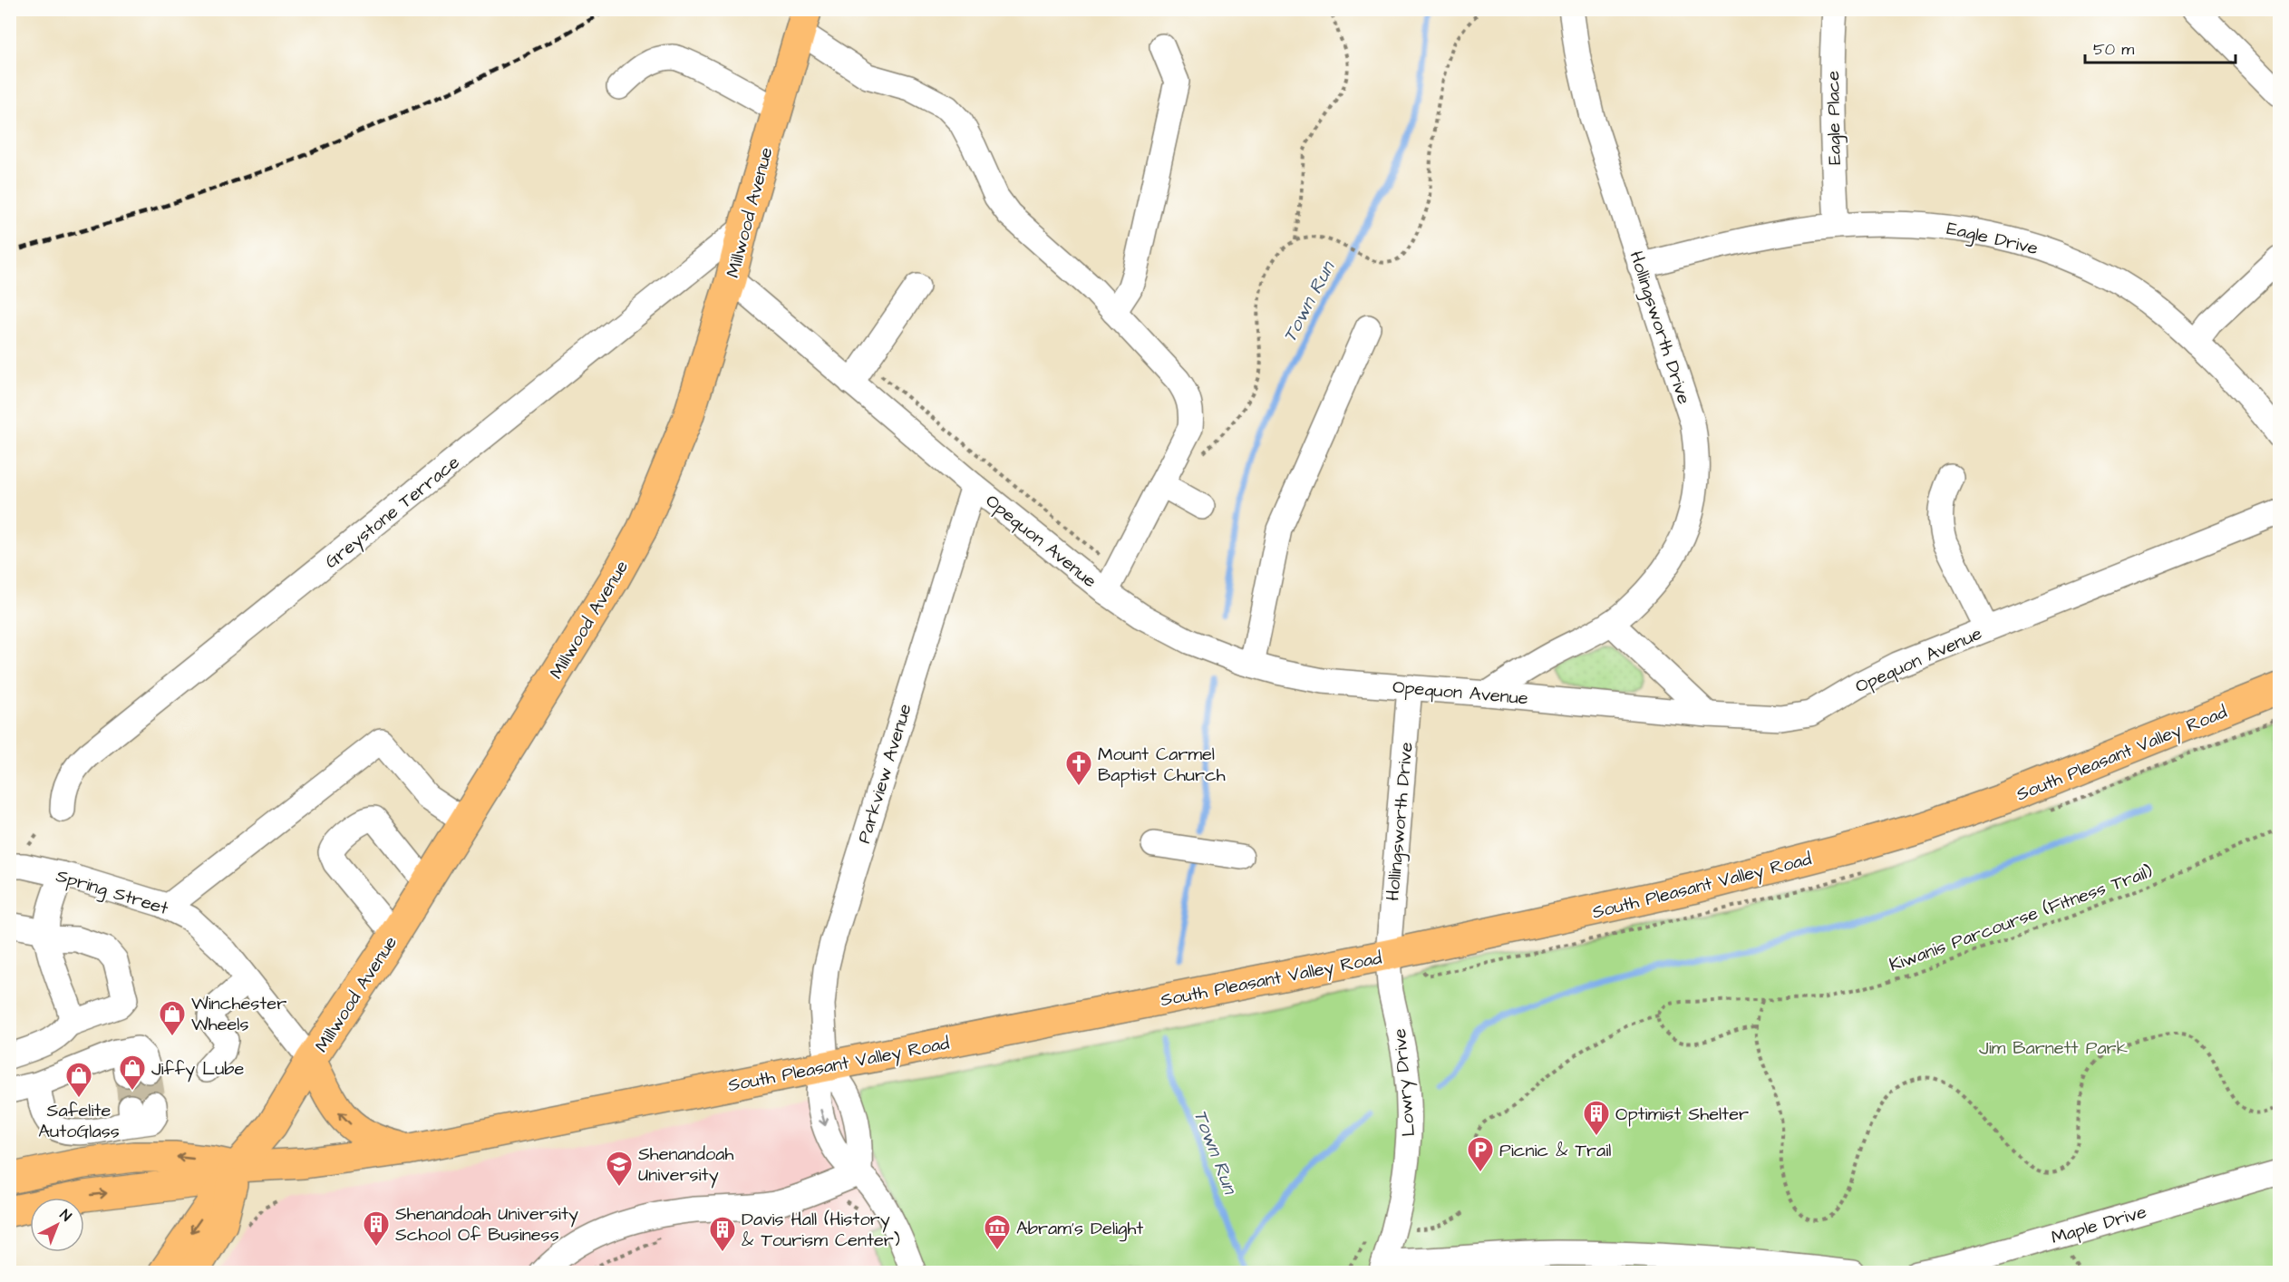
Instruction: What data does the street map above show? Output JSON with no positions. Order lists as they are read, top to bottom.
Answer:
{
  "streets": {
    "main road": ["Millwood Avenue", "South Pleasant Valley Road"],
    "street": [
      "Eagle Place",
      "Eagle Drive",
      "Hollingsworth Drive",
      "Greystone Terrace",
      "Opequon Avenue",
      "Parkview Avenue",
      "Spring Street",
      "Lowry Drive",
      "Maple Drive"
    ],
    "path": ["Kiwanis Parcourse (Fitness Trail)"]
  },
  "crossings": [
    ["Eagle Place", "Eagle Drive"],
    ["Millwood Avenue", "Greystone Terrace"],
    ["Millwood Avenue", "Opequon Avenue"],
    ["Millwood Avenue", "South Pleasant Valley Road"],
    ["Millwood Avenue", "Spring Street"],
    ["Eagle Drive", "Hollingsworth Drive"],
    ["Hollingsworth Drive", "Opequon Avenue"],
    ["Hollingsworth Drive", "South Pleasant Valley Road"],
    ["Hollingsworth Drive", "Lowry Drive"],
    ["Opequon Avenue", "Parkview Avenue"],
    ["South Pleasant Valley Road", "Parkview Avenue"],
    ["South Pleasant Valley Road", "Lowry Drive"]
  ],
  "water": ["Town Run"],
  "parks": ["Jim Barnett Park"],
  "places": {
    "church": ["Mount Carmel Baptist Church"],
    "shop": ["Winchester Wheels", "Jiffy Lube", "Safelite AutoGlass"],
    "building": ["Optimist Shelter", "Shenandoah University School Of Business", "Davis Hall (History & Tourism Center)"],
    "parking": ["Picnic & Trail"],
    "school or university": ["Shenandoah University"],
    "museum": ["Abram's Delight"]
  },
  "scale_bar": "50 m",
  "north": "top right"
}
